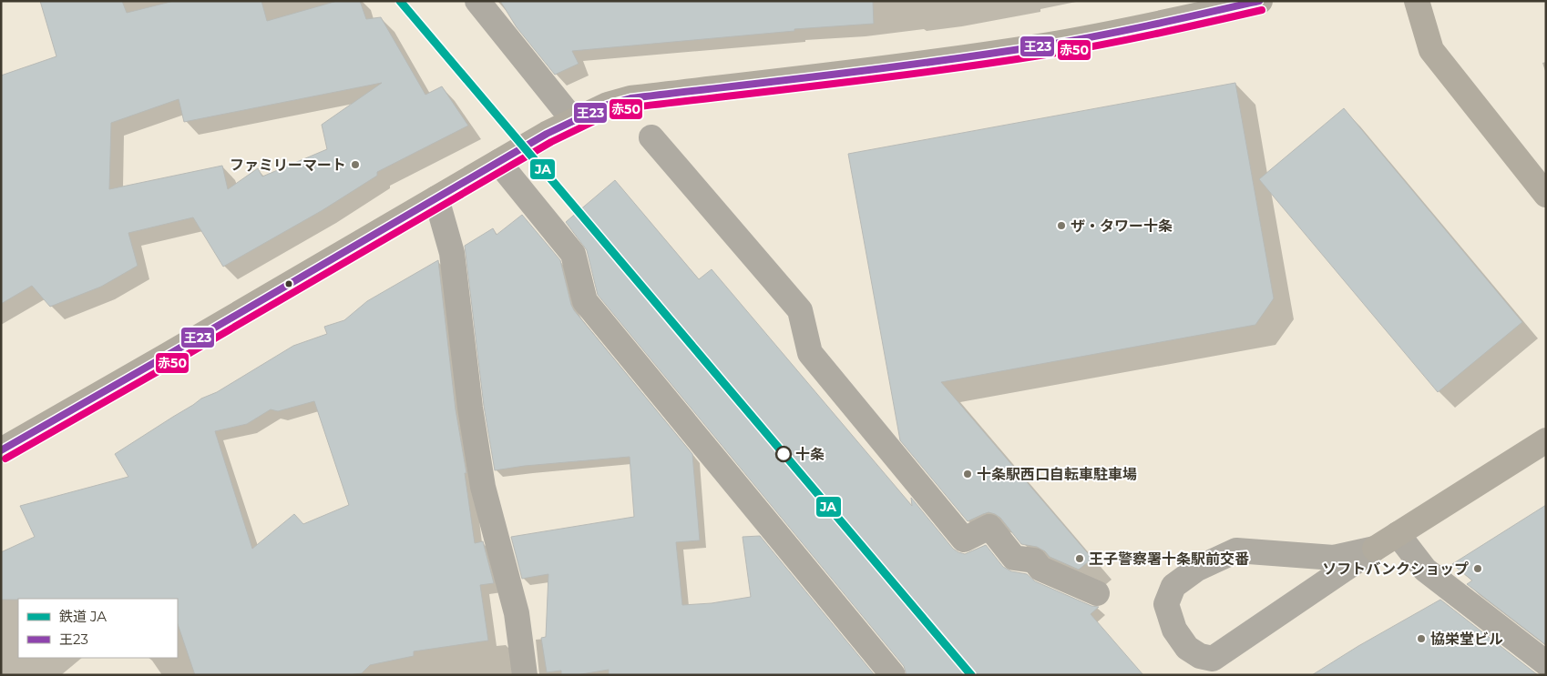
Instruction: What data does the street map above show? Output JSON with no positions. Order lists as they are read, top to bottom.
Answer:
{
  "places": [
    "ファミリーマート",
    "ザ・タワー十条",
    "十条",
    "十条駅西口自転車駐車場",
    "王子警察署十条駅前交番",
    "ソフトバンクショップ",
    "協栄堂ビル"
  ],
  "lines": ["rail line JA", "transit line 王23", "transit line 赤50"],
  "legend": ["鉄道 JA", "王23"]
}
